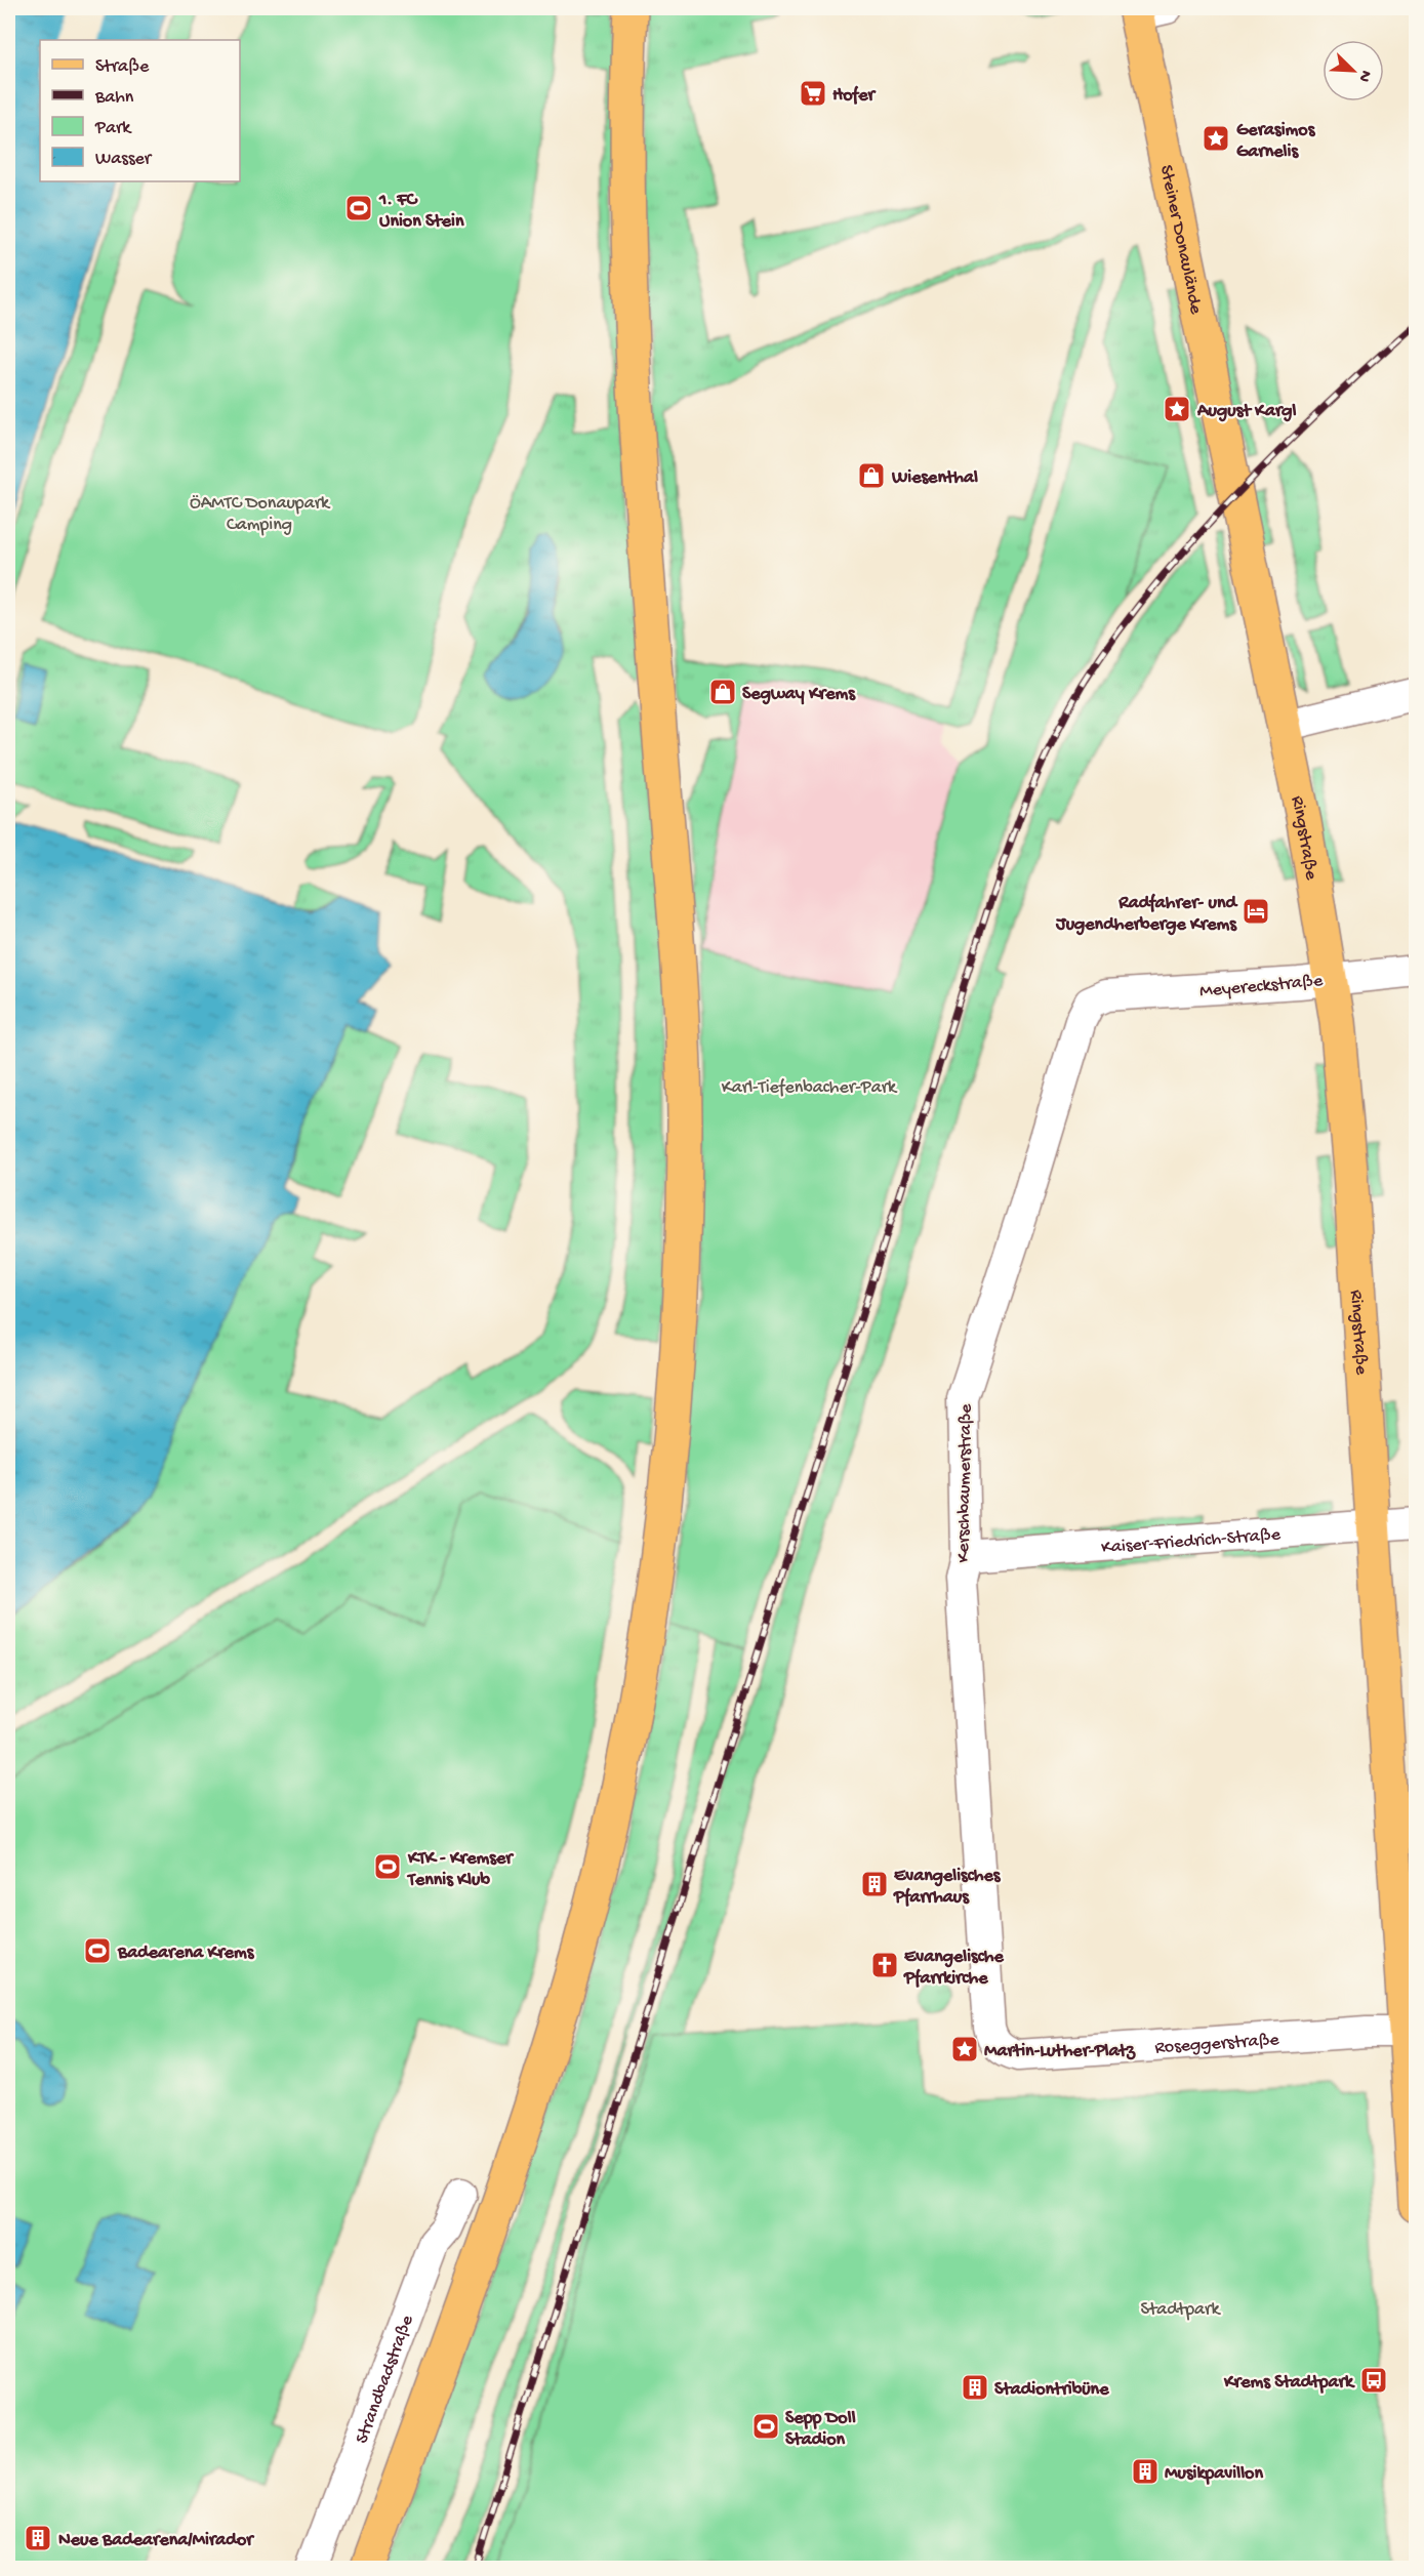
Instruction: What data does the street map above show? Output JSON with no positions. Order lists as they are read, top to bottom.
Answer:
{
  "streets": {
    "main road": ["Steiner Donaulände", "Ringstraße"],
    "street": [
      "Meyereckstraße",
      "Kerschbaumerstraße",
      "Kaiser-Friedrich-Straße",
      "Roseggerstraße",
      "Strandbadstraße"
    ]
  },
  "crossings": [
    ["Steiner Donaulände", "Ringstraße"],
    ["Ringstraße", "Meyereckstraße"],
    ["Ringstraße", "Kaiser-Friedrich-Straße"],
    ["Ringstraße", "Roseggerstraße"],
    ["Meyereckstraße", "Kerschbaumerstraße"],
    ["Kerschbaumerstraße", "Kaiser-Friedrich-Straße"],
    ["Kerschbaumerstraße", "Roseggerstraße"]
  ],
  "parks": ["ÖAMTC Donaupark Camping", "Karl-Tiefenbacher-Park", "Stadtpark"],
  "places": {
    "supermarket": ["Hofer"],
    "place": ["Gerasimos Garnelis", "August Kargl", "Martin-Luther-Platz"],
    "sports": [
      "1. FC Union Stein",
      "KTK - Kremser Tennis Klub",
      "Badearena Krems",
      "Sepp Doll Stadion"
    ],
    "shop": ["Wiesenthal", "Segway Krems"],
    "hotel": ["Radfahrer- und Jugendherberge Krems"],
    "building": [
      "Evangelisches Pfarrhaus",
      "Stadiontribüne",
      "Musikpavillon",
      "Neue Badearena/Mirador"
    ],
    "church": ["Evangelische Pfarrkirche"],
    "bus stop": ["Krems Stadtpark"]
  },
  "legend": [
    "Straße",
    "Bahn",
    "Park",
    "Wasser"
  ],
  "north": "bottom right"
}
